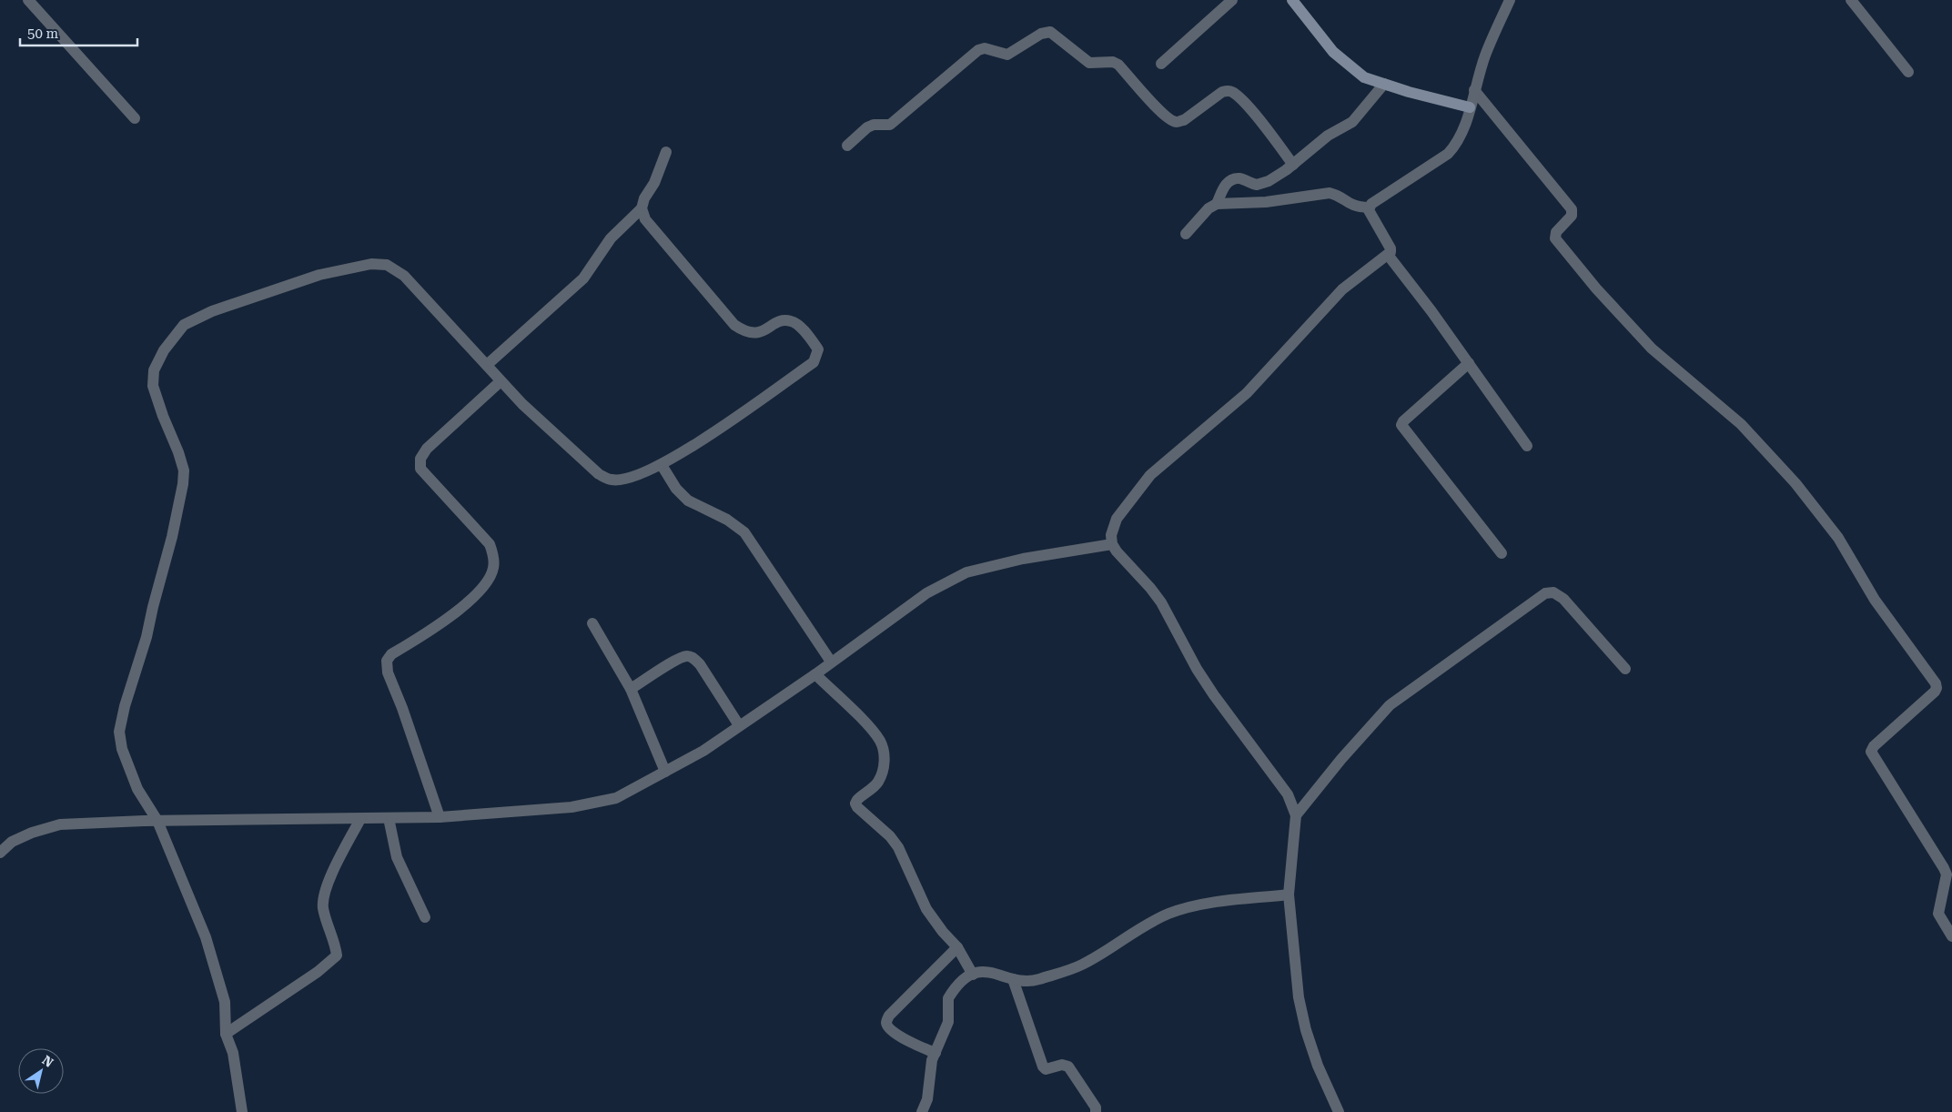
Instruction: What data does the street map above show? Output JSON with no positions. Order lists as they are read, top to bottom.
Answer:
{
  "scale_bar": "50 m",
  "north": "top right"
}
